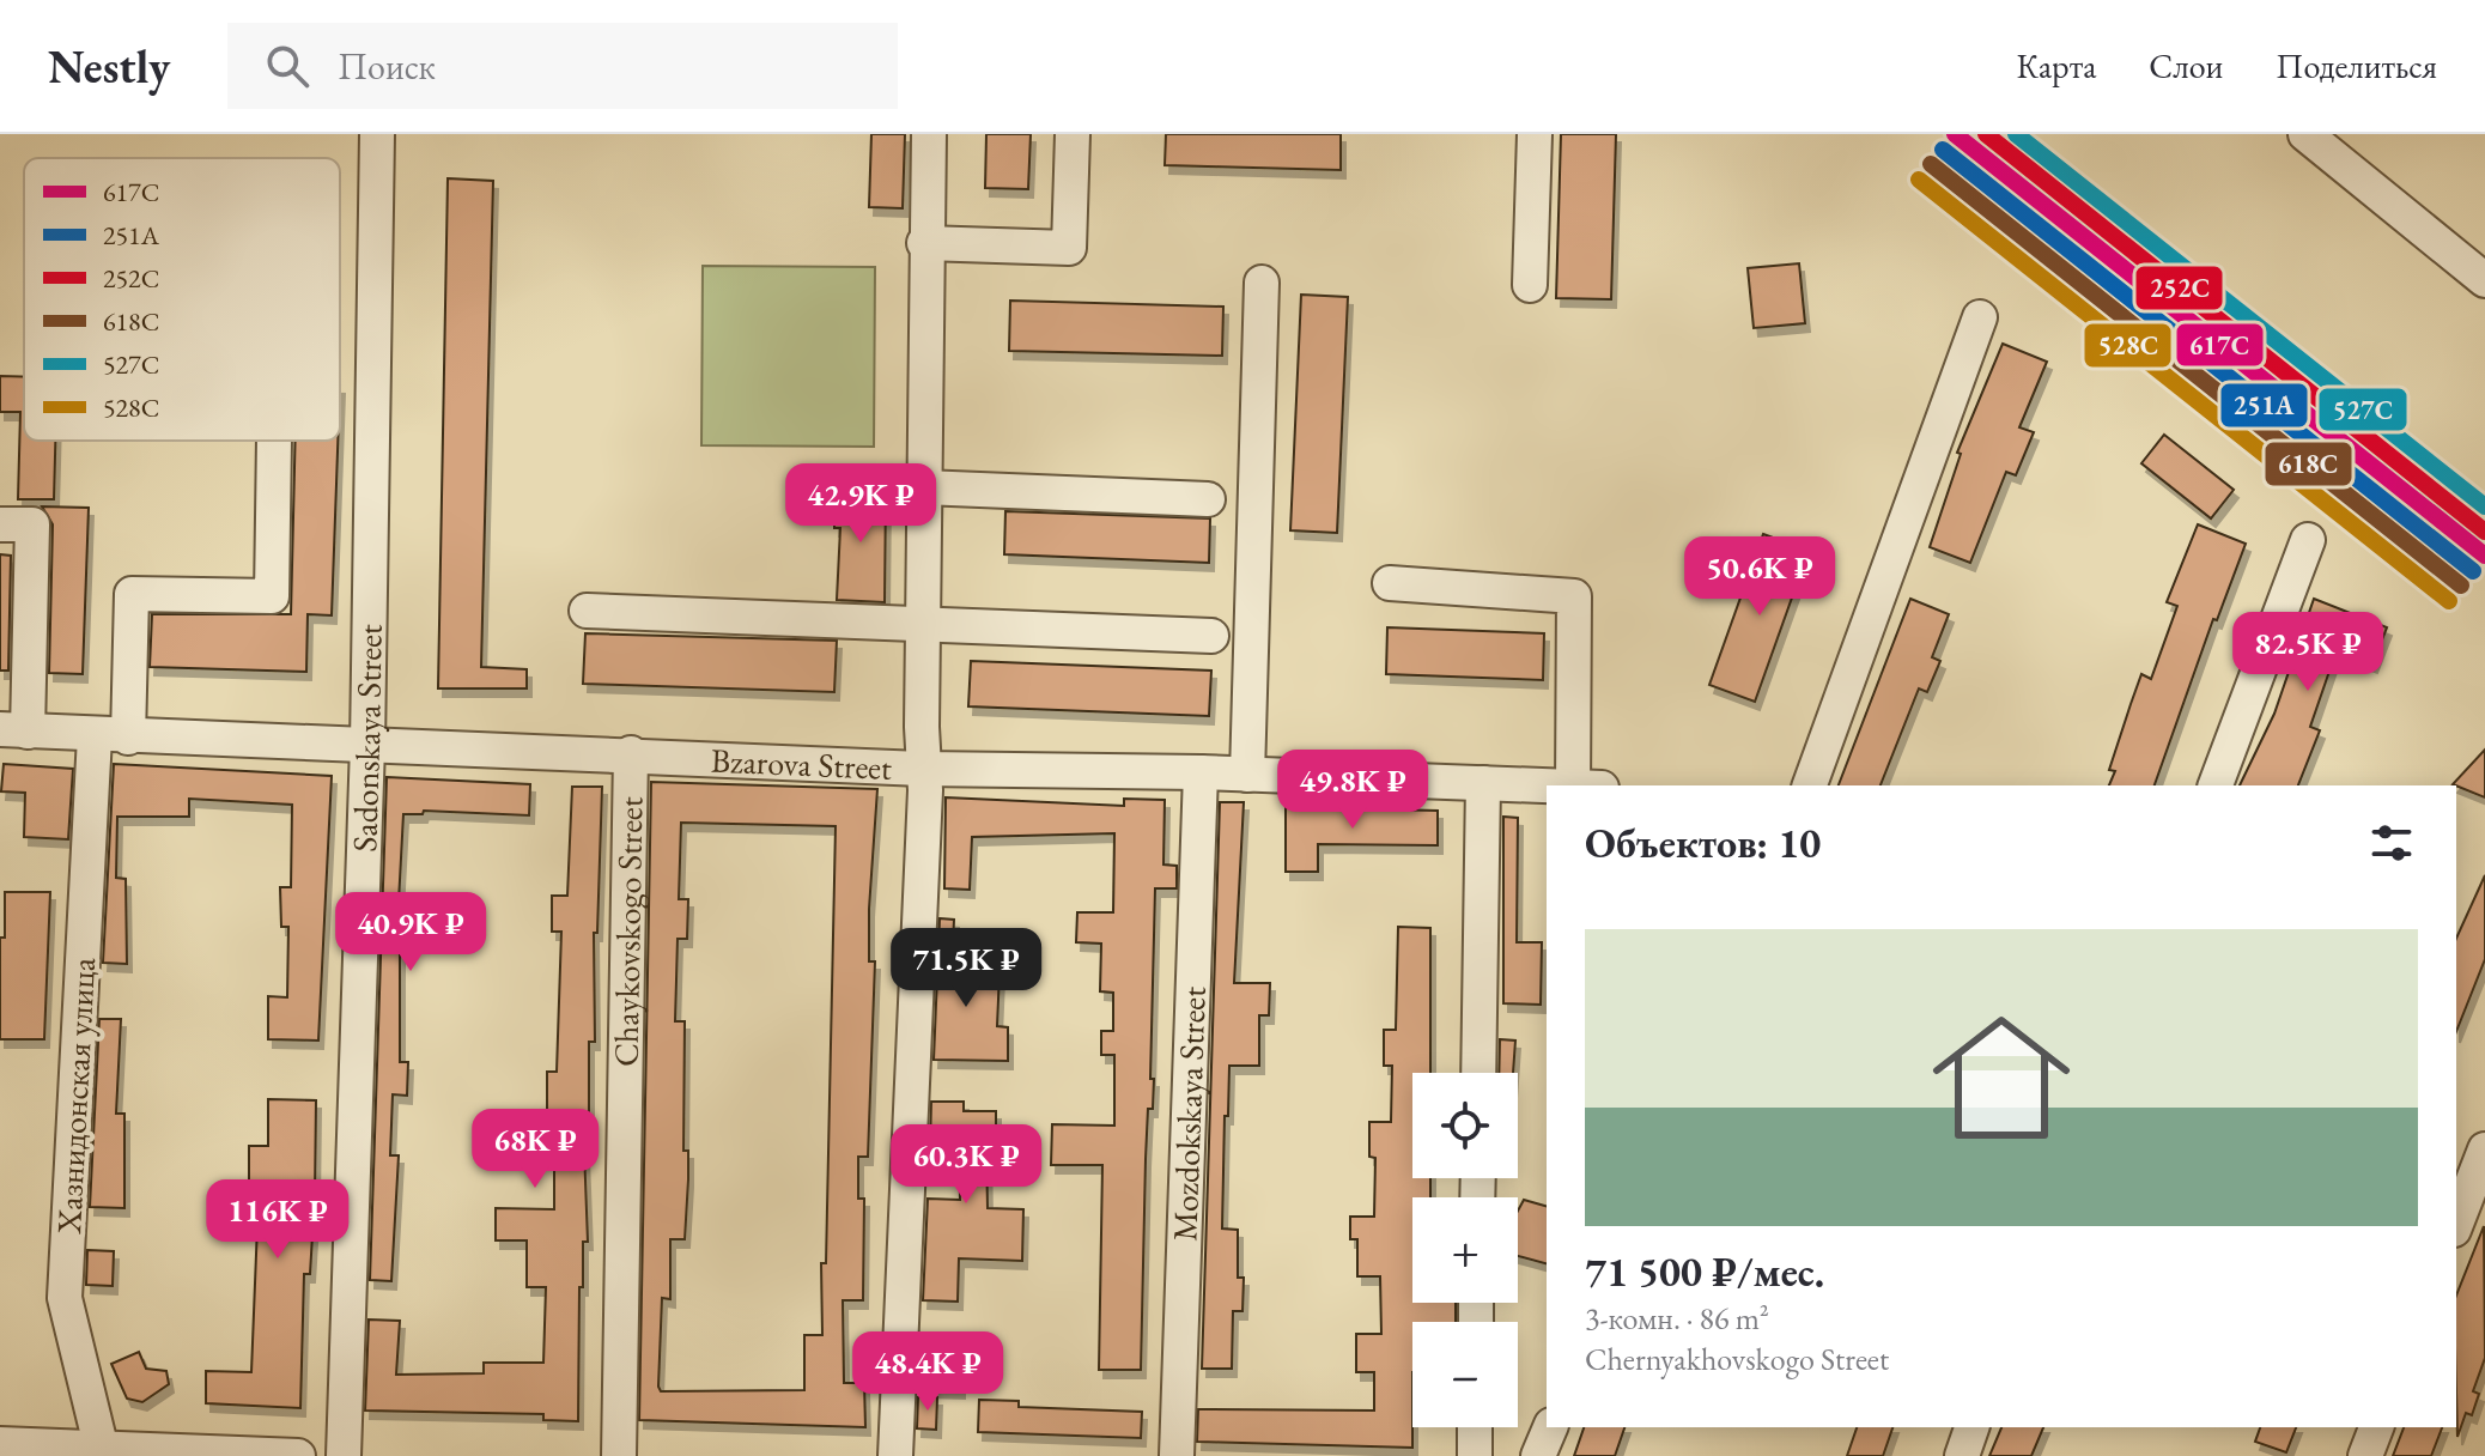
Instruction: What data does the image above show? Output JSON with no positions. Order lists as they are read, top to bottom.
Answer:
{
  "streets": {
    "street": [
      "Sadonskaya Street",
      "Bzarova Street",
      "Chaykovskogo Street",
      "Хазнидонская улица",
      "Mozdokskaya Street"
    ]
  },
  "crossings": [
    ["Sadonskaya Street", "Bzarova Street"],
    ["Bzarova Street", "Chaykovskogo Street"],
    ["Bzarova Street", "Хазнидонская улица"],
    ["Bzarova Street", "Mozdokskaya Street"]
  ],
  "lines": [
    "transit line 617C",
    "transit line 252С",
    "transit line 527С",
    "transit line 251А",
    "transit line 618С",
    "transit line 528С"
  ],
  "legend": [
    "617C",
    "251А",
    "252С",
    "618С",
    "527С",
    "528С"
  ],
  "page": {
    "header": "Nestly",
    "search": "Поиск",
    "nav": ["Карта", "Слои", "Поделиться"],
    "price": [
      "42.9K ₽",
      "50.6K ₽",
      "82.5K ₽",
      "49.8K ₽",
      "40.9K ₽",
      "71.5K ₽",
      "68K ₽",
      "60.3K ₽",
      "116K ₽",
      "48.4K ₽"
    ],
    "heading": "Объектов: 10",
    "list": [
      {
        "name": "71 500 ₽/мес.",
        "note": "3-комн. · 86 m² · Chernyakhovskogo Street"
      }
    ],
    "map_buttons": ["+", "−"]
  }
}
